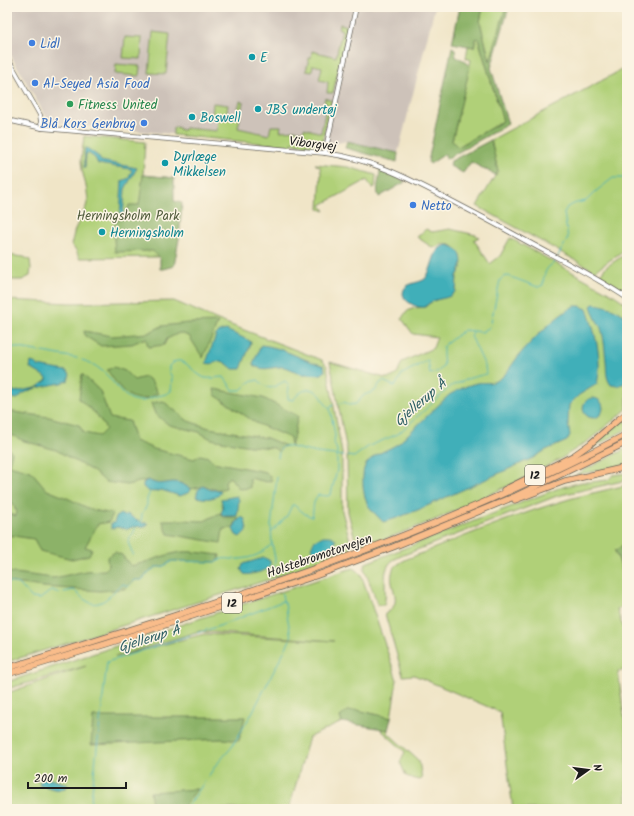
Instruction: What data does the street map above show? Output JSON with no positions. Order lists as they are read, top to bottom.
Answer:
{
  "streets": {
    "highway": ["12", "Holstebromotorvejen"],
    "street": ["Viborgvej"]
  },
  "crossings": [
    ["12", "Holstebromotorvejen"]
  ],
  "water": ["Gjellerup Å"],
  "parks": ["Herningsholm Park"],
  "places": [
    "Lidl",
    "E",
    "Al-Seyed Asia Food",
    "Fitness United",
    "JBS undertøj",
    "Boswell",
    "Blå Kors Genbrug",
    "Dyrlæge Mikkelsen",
    "Netto",
    "Herningsholm"
  ],
  "scale_bar": "200 m",
  "north": "right"
}
